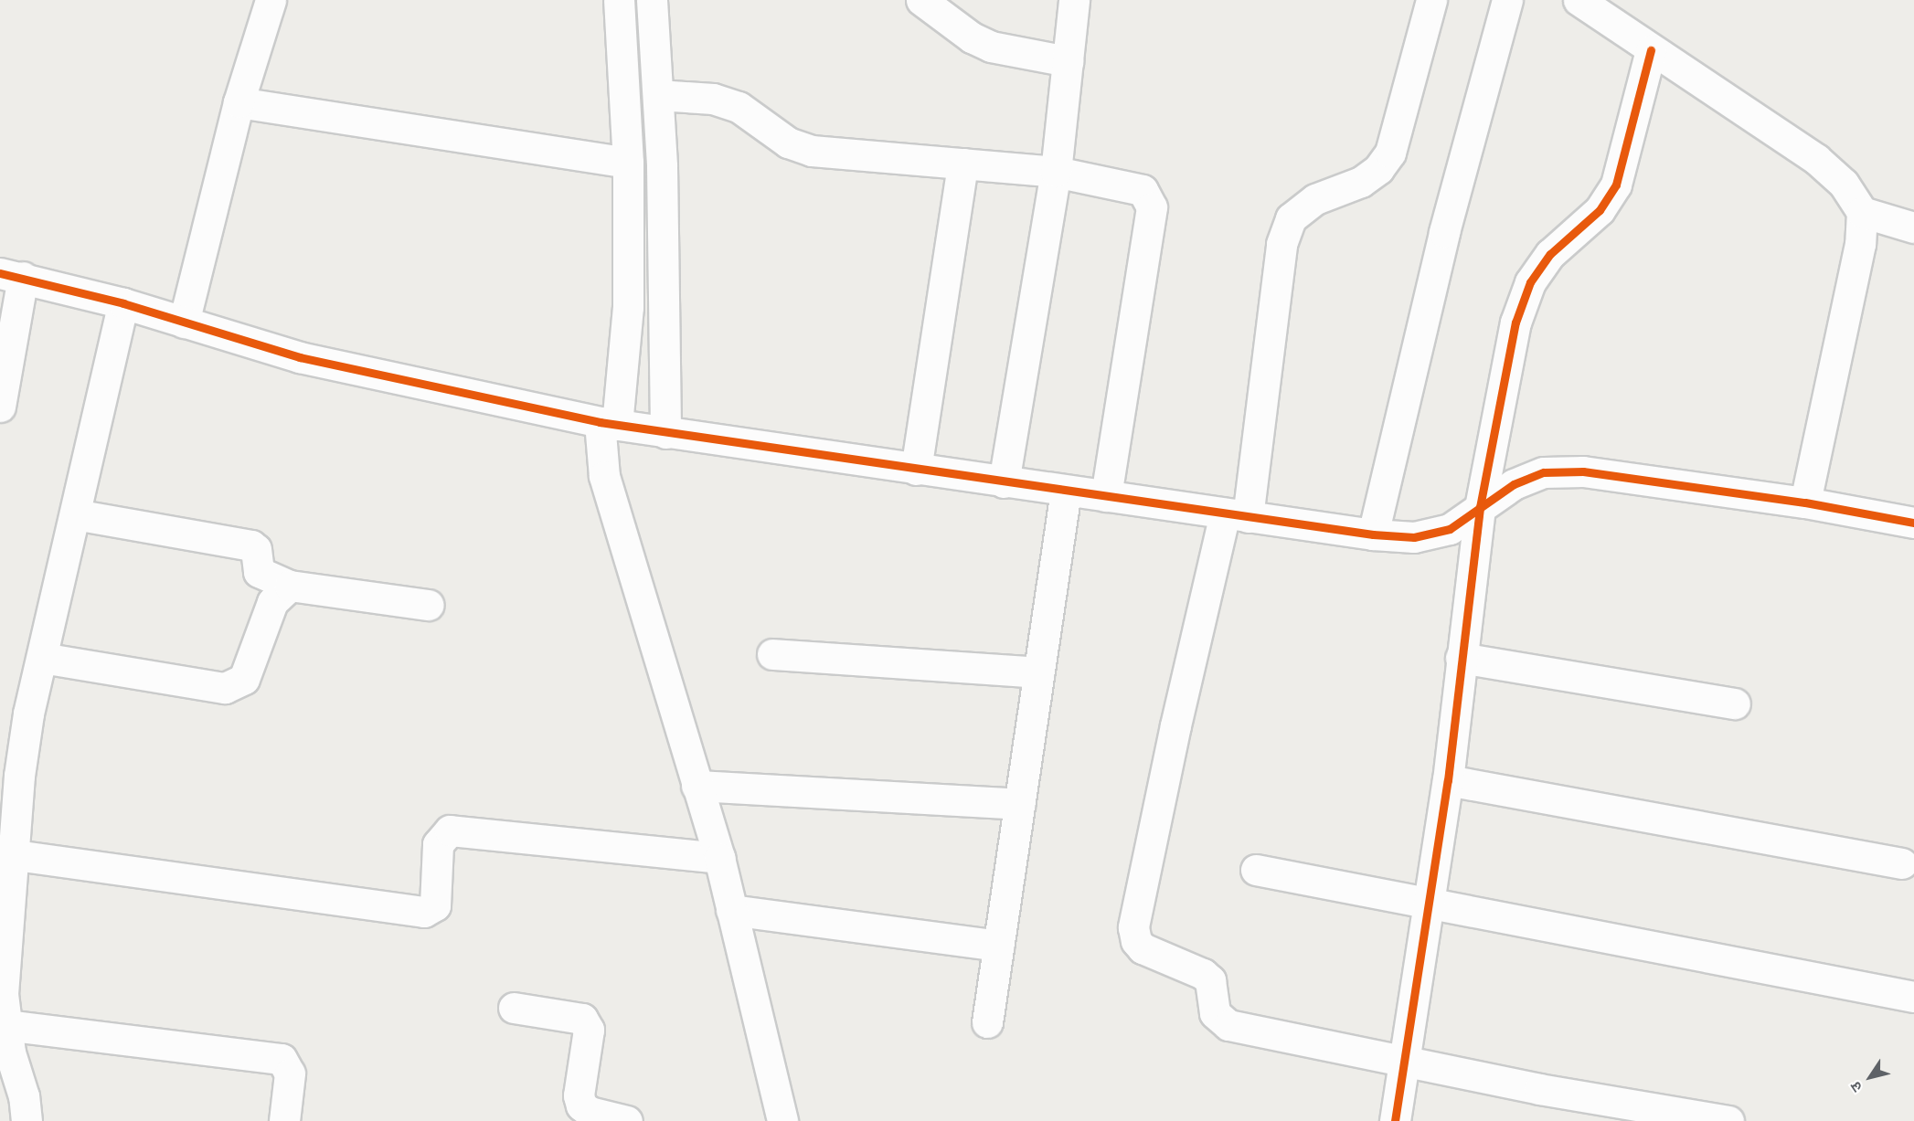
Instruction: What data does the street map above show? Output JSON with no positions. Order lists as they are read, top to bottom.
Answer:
{
  "north": "bottom left"
}
